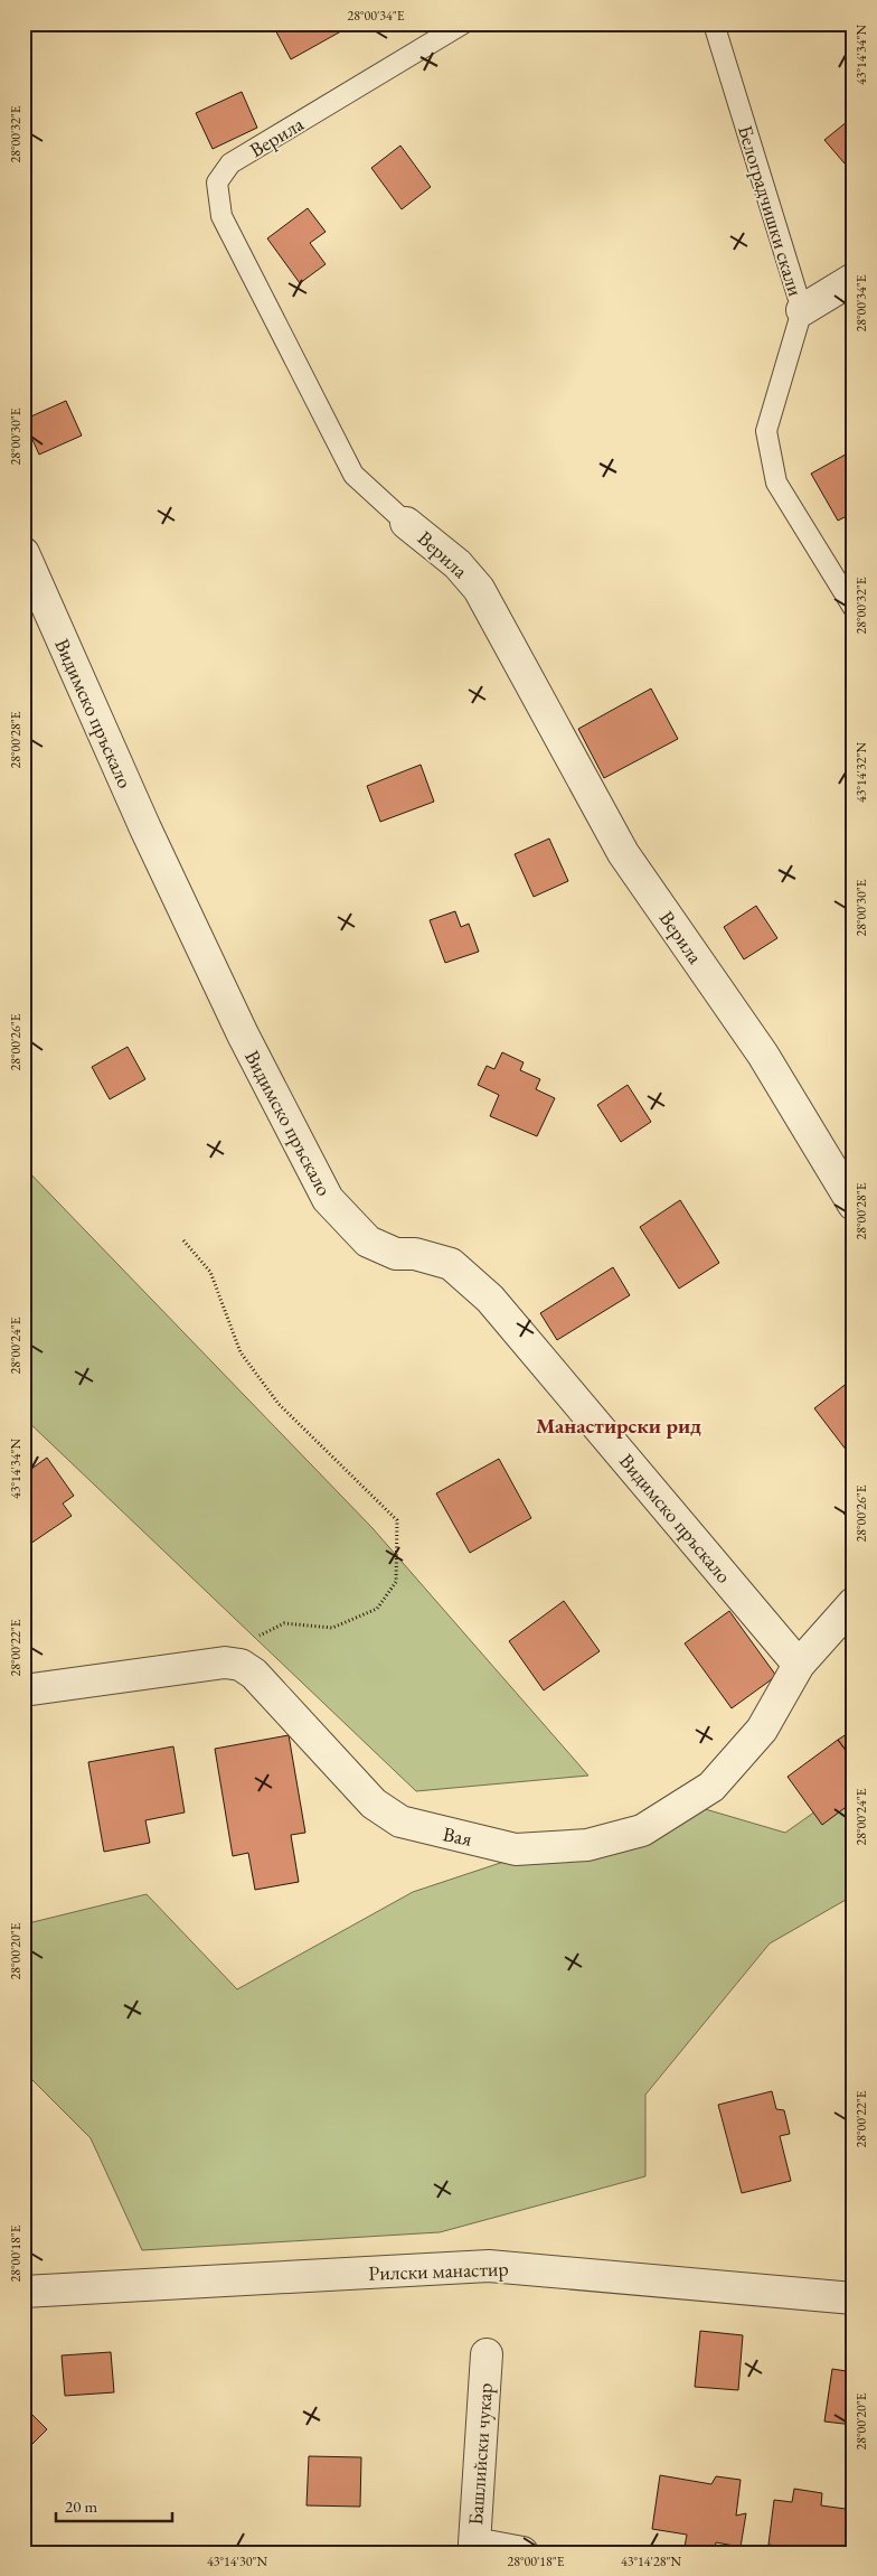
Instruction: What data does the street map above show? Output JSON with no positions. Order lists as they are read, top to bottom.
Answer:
{
  "streets": {
    "street": [
      "Верила",
      "Видимско пръскало",
      "Вая",
      "Рилски манастир",
      "Башлийски чукар"
    ],
    "lane": ["Белоградчишки скали"]
  },
  "crossings": [
    ["Видимско пръскало", "Вая"]
  ],
  "districts": ["Манастирски рид"],
  "scale_bar": "20 m",
  "coordinates": [
    "28°00'34\"E",
    "43°14'34\"N",
    "28°00'32\"E",
    "28°00'30\"E",
    "28°00'28\"E",
    "43°14'32\"N",
    "28°00'26\"E",
    "28°00'24\"E",
    "28°00'22\"E",
    "28°00'20\"E",
    "28°00'18\"E",
    "43°14'30\"N",
    "43°14'28\"N"
  ]
}
